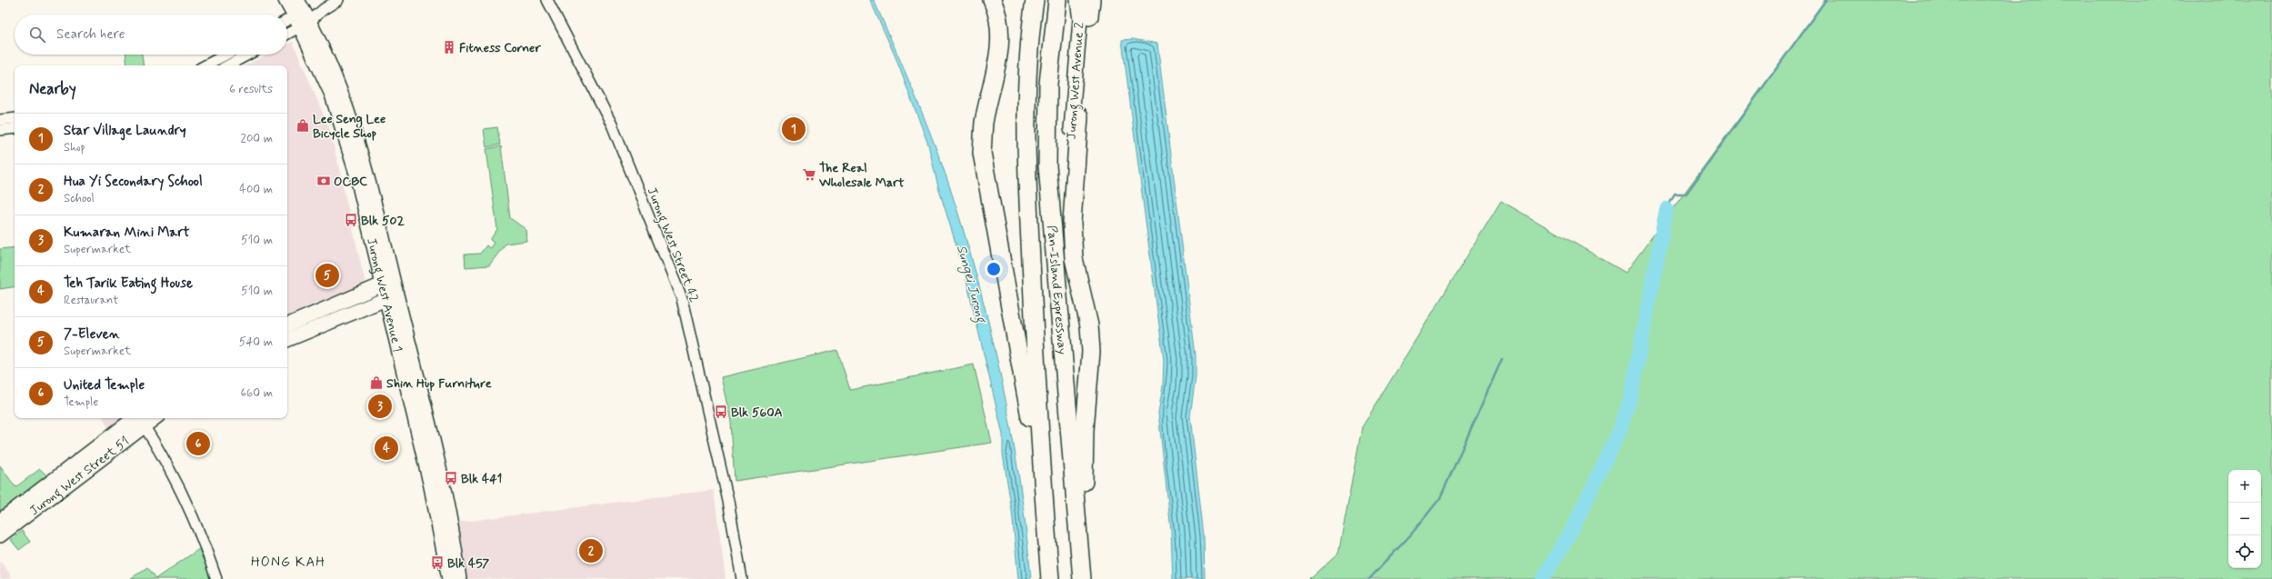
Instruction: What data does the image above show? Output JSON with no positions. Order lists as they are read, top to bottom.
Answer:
{
  "streets": {
    "highway": ["Pan-Island Expressway"],
    "street": [
      "Jurong West Avenue 2",
      "Jurong West Street 42",
      "Jurong West Avenue 1",
      "Jurong West Street 51"
    ]
  },
  "districts": ["HONG KAH"],
  "water": ["Sungei Jurong"],
  "places": {
    "building": ["Fitness Corner"],
    "shop": ["Lee Seng Lee Bicycle Shop", "Shin Hup Furniture"],
    "supermarket": ["The Real Wholesale Mart"],
    "bank": ["OCBC"],
    "bus stop": [
      "Blk 502",
      "Blk 560A",
      "Blk 441",
      "Blk 457"
    ]
  },
  "page": {
    "search": "Search here",
    "heading": ["Nearby", "6 results"],
    "list": [
      {
        "mark": "1",
        "name": "Star Village Laundry",
        "note": "Shop",
        "value": "200 m"
      },
      {
        "mark": "2",
        "name": "Hua Yi Secondary School",
        "note": "School",
        "value": "400 m"
      },
      {
        "mark": "3",
        "name": "Kumaran Mini Mart",
        "note": "Supermarket",
        "value": "510 m"
      },
      {
        "mark": "4",
        "name": "Teh Tarik Eating House",
        "note": "Restaurant",
        "value": "510 m"
      },
      {
        "mark": "5",
        "name": "7-Eleven",
        "note": "Supermarket",
        "value": "540 m"
      },
      {
        "mark": "6",
        "name": "United Temple",
        "note": "Temple",
        "value": "660 m"
      }
    ],
    "pins": [
      "1",
      "5",
      "3",
      "6",
      "4",
      "2"
    ],
    "map_buttons": ["+", "−"]
  }
}
